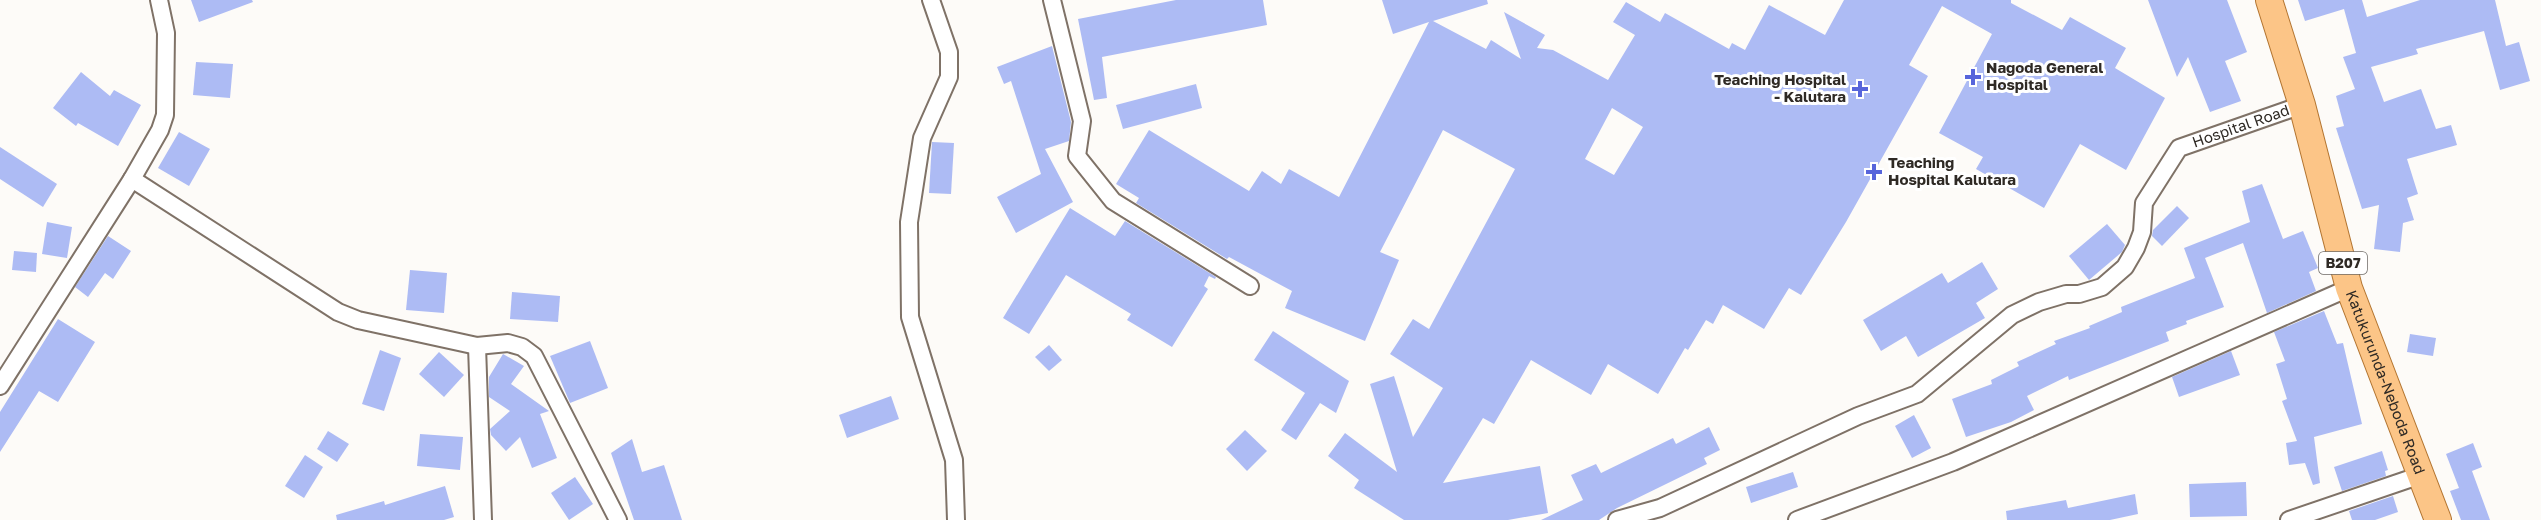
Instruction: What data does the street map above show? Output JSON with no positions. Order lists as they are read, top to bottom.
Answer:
{
  "streets": {
    "main road": ["B207", "Katukurunda-Neboda Road"],
    "street": ["Hospital Road"]
  },
  "crossings": [
    ["Hospital Road", "Katukurunda-Neboda Road"]
  ],
  "places": {
    "health": ["Nagoda General Hospital", "Teaching Hospital - Kalutara", "Teaching Hospital Kalutara"]
  }
}
